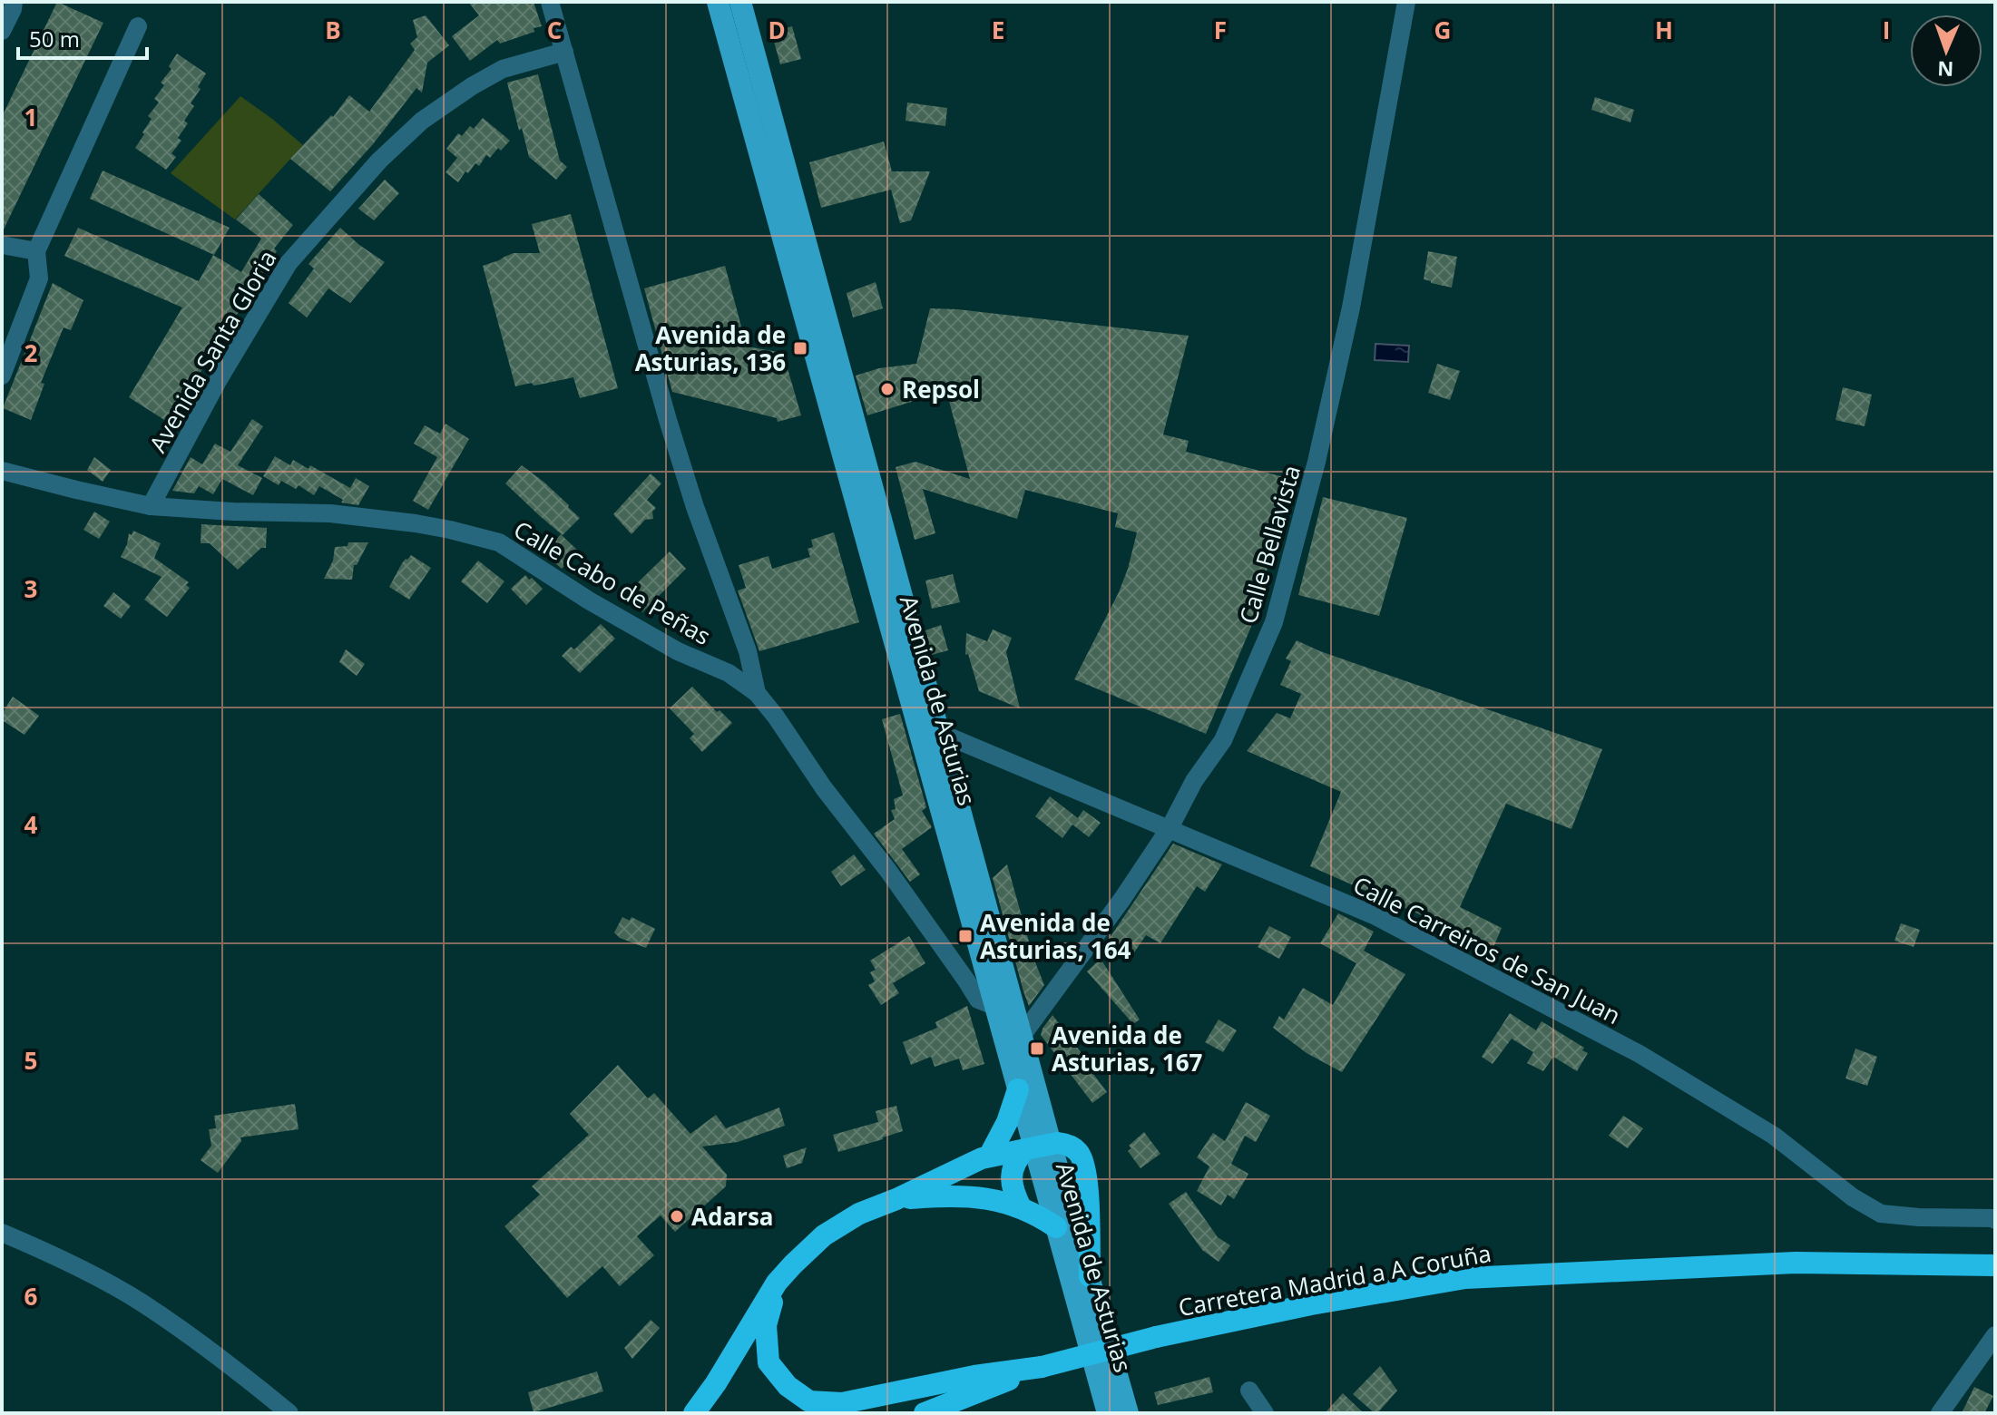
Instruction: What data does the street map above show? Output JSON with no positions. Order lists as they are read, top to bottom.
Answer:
{
  "streets": {
    "highway": ["Carretera Madrid a A Coruña"],
    "main road": ["Avenida de Asturias"],
    "street": [
      "Avenida Santa Gloria",
      "Calle Bellavista",
      "Calle Cabo de Peñas",
      "Calle Carreiros de San Juan"
    ]
  },
  "crossings": [
    ["Avenida Santa Gloria", "Calle Cabo de Peñas"],
    ["Calle Bellavista", "Avenida de Asturias"],
    ["Calle Bellavista", "Calle Carreiros de San Juan"],
    ["Calle Cabo de Peñas", "Avenida de Asturias"],
    ["Avenida de Asturias", "Calle Carreiros de San Juan"]
  ],
  "places": {
    "transit": ["Avenida de Asturias, 136", "Avenida de Asturias, 164", "Avenida de Asturias, 167"],
    "other": ["Repsol", "Adarsa"]
  },
  "scale_bar": "50 m",
  "north": "bottom",
  "grid": {
    "columns": [
      "B",
      "C",
      "D",
      "E",
      "F",
      "G",
      "H",
      "I"
    ],
    "rows": [
      "1",
      "2",
      "3",
      "4",
      "5",
      "6"
    ]
  }
}
